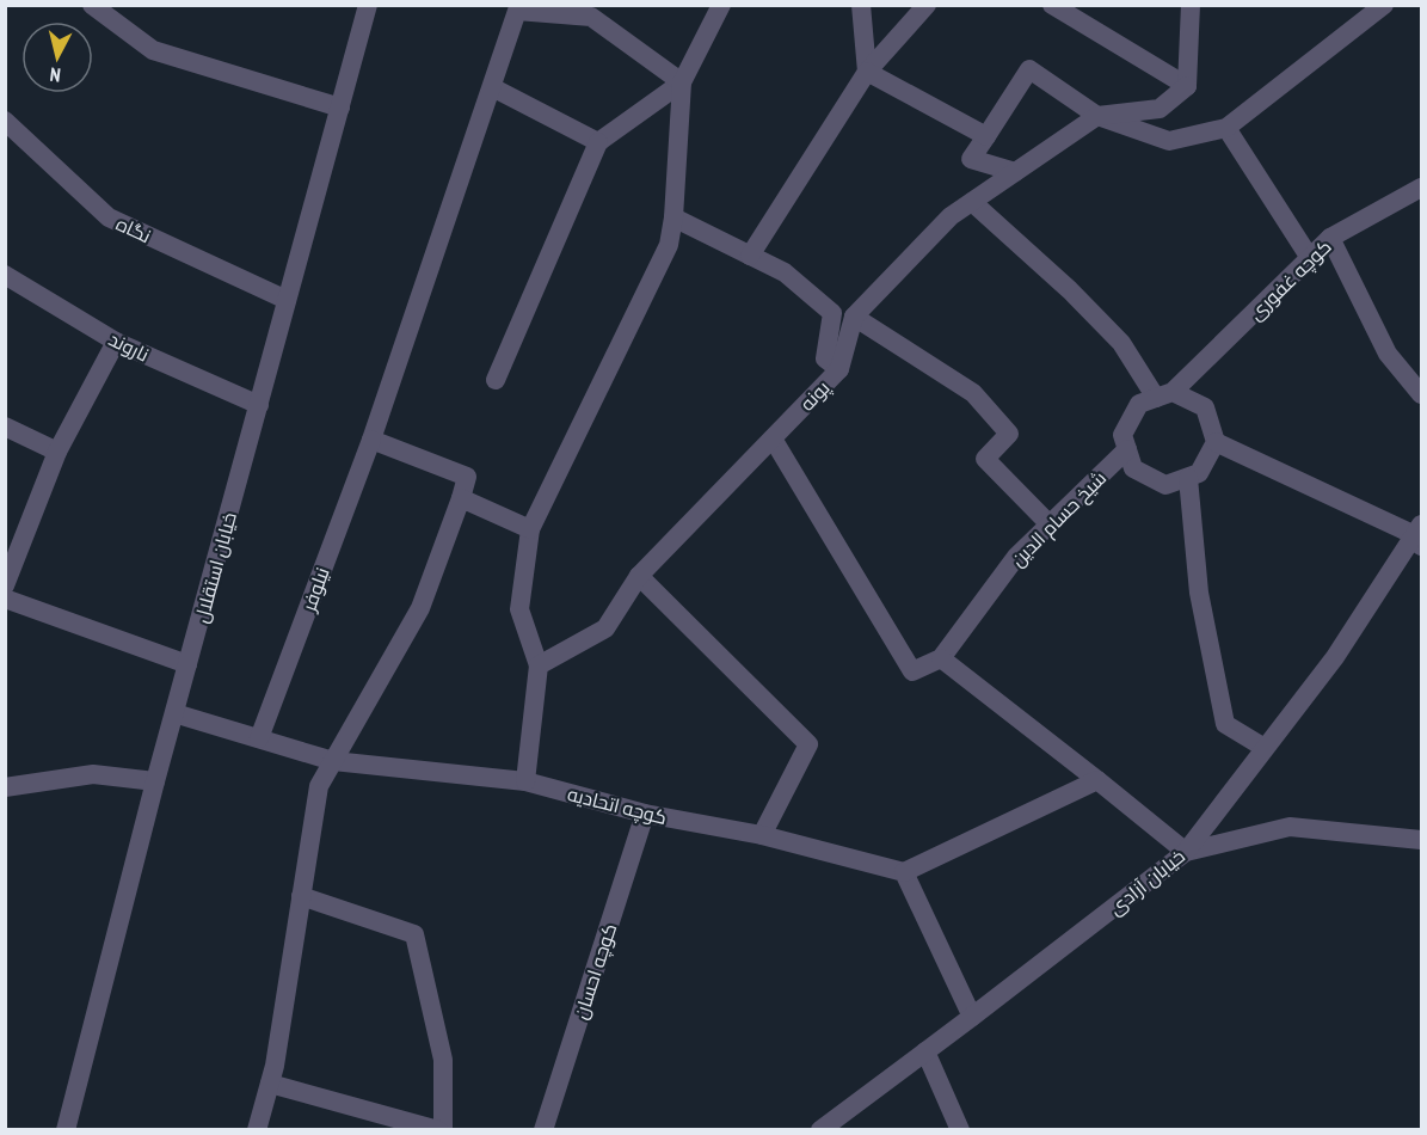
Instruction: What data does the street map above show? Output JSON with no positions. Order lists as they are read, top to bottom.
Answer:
{
  "streets": {
    "street": [
      "نگاه",
      "کوچه غفوری",
      "ناروند",
      "پونه",
      "شیخ حسام الدین",
      "خیابان استقلال",
      "نیلوفر",
      "کوچه اتحادیه",
      "خیابان آزادی",
      "کوچه احسان"
    ]
  },
  "crossings": [
    ["نگاه", "خیابان استقلال"],
    ["کوچه غفوری", "شیخ حسام الدین"],
    ["ناروند", "خیابان استقلال"],
    ["خیابان استقلال", "کوچه اتحادیه"],
    ["نیلوفر", "کوچه اتحادیه"],
    ["کوچه اتحادیه", "کوچه احسان"]
  ],
  "north": "bottom"
}
